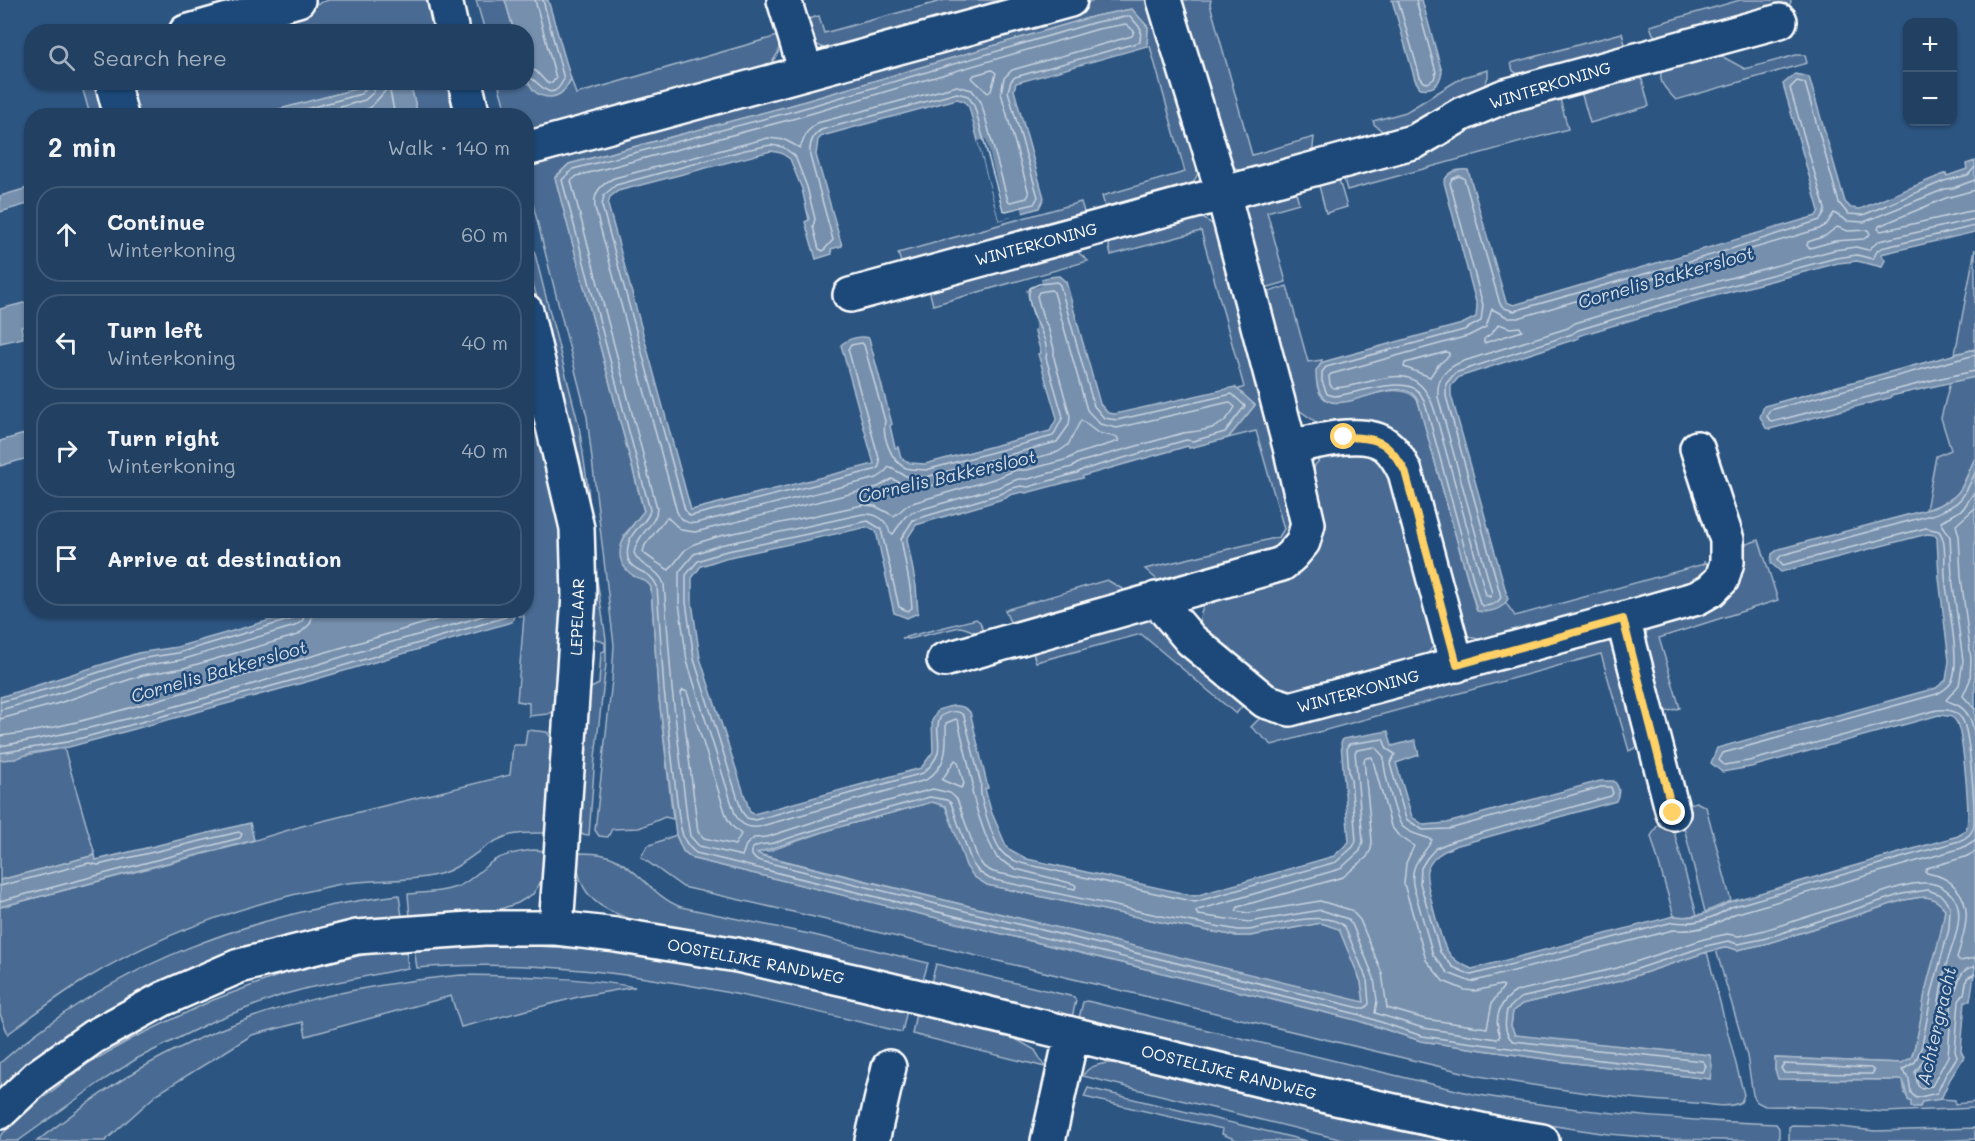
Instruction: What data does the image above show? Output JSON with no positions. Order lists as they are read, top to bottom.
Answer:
{
  "streets": {
    "street": ["WINTERKONING", "LEPELAAR", "OOSTELIJKE RANDWEG"]
  },
  "crossings": [
    ["LEPELAAR", "OOSTELIJKE RANDWEG"]
  ],
  "water": ["Cornelis Bakkersloot", "Achtergracht"],
  "page": {
    "map_buttons": ["+", "−"],
    "search": "Search here",
    "heading": ["2 min", "Walk · 140 m"],
    "list": [
      ["Continue", "Winterkoning", "60 m"],
      ["Turn left", "Winterkoning", "40 m"],
      ["Turn right", "Winterkoning", "40 m"],
      "Arrive at destination"
    ]
  }
}
